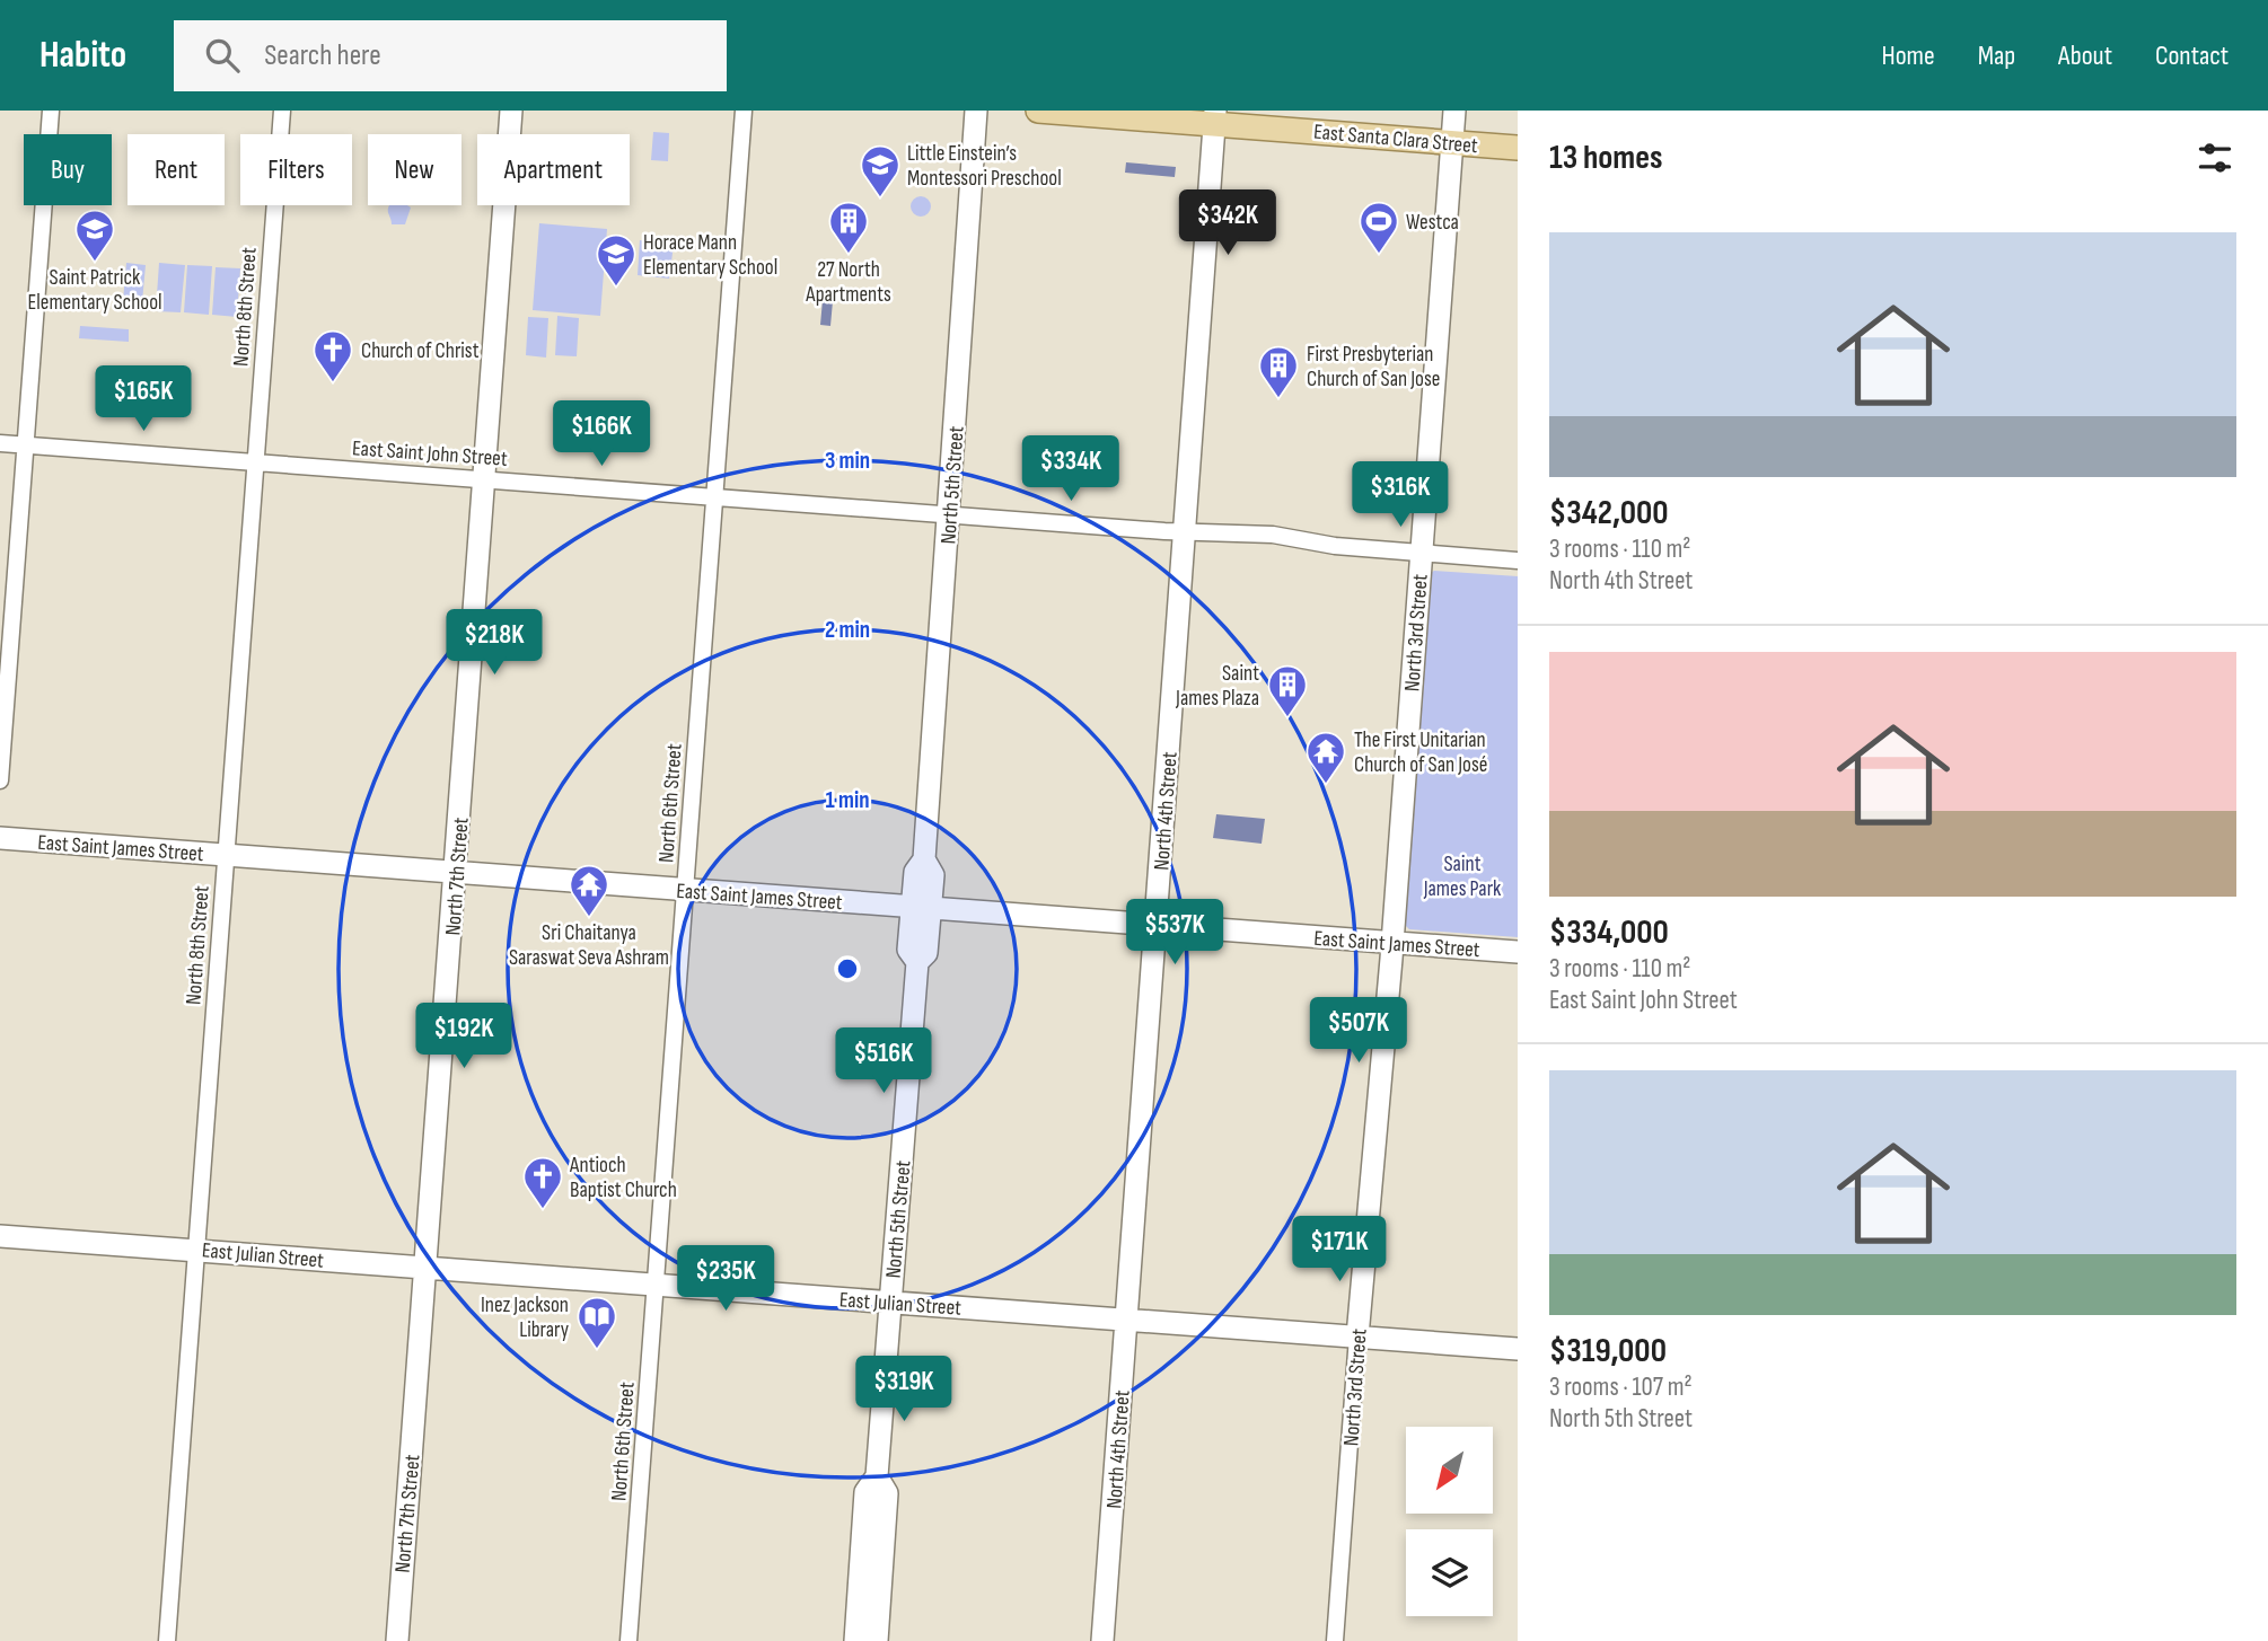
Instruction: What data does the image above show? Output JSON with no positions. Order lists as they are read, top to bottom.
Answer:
{
  "streets": {
    "main road": [
      "East Santa Clara Street",
      "North 5th Street",
      "North 3rd Street",
      "North 4th Street",
      "East Saint James Street",
      "North 7th Street",
      "East Julian Street"
    ],
    "street": ["North 8th Street", "East Saint John Street", "North 6th Street"]
  },
  "crossings": [
    ["East Santa Clara Street", "North 3rd Street"],
    ["East Santa Clara Street", "North 4th Street"],
    ["North 8th Street", "East Saint John Street"],
    ["North 8th Street", "East Saint James Street"],
    ["North 8th Street", "East Julian Street"],
    ["East Saint John Street", "North 5th Street"],
    ["East Saint John Street", "North 3rd Street"],
    ["East Saint John Street", "North 6th Street"],
    ["East Saint John Street", "North 4th Street"],
    ["East Saint John Street", "North 7th Street"],
    ["North 5th Street", "East Saint James Street"],
    ["North 5th Street", "East Julian Street"],
    ["North 3rd Street", "East Saint James Street"],
    ["North 3rd Street", "East Julian Street"],
    ["North 6th Street", "East Saint James Street"],
    ["North 6th Street", "East Julian Street"],
    ["North 4th Street", "East Saint James Street"],
    ["North 4th Street", "East Julian Street"],
    ["East Saint James Street", "North 7th Street"],
    ["North 7th Street", "East Julian Street"]
  ],
  "parks": ["Saint James Park"],
  "places": {
    "school or university": ["Little Einstein’s Montessori Preschool", "Saint Patrick Elementary School", "Horace Mann Elementary School"],
    "building": ["27 North Apartments", "First Presbyterian Church of San Jose", "Saint James Plaza"],
    "sports": ["Westca"],
    "church": ["Church of Christ", "Antioch Baptist Church"],
    "temple": ["The First Unitarian Church of San José", "Sri Chaitanya Saraswat Seva Ashram"],
    "library": ["Inez Jackson Library"]
  },
  "north": "bottom left",
  "page": {
    "header": "Habito",
    "search": "Search here",
    "nav": [
      "Home",
      "Map",
      "About",
      "Contact"
    ],
    "heading": "13 homes",
    "chip": [
      "Buy",
      "Rent",
      "Filters",
      "New",
      "Apartment"
    ],
    "price": [
      "$342K",
      "$165K",
      "$166K",
      "$334K",
      "$316K",
      "$218K",
      "$537K",
      "$507K",
      "$192K",
      "$516K",
      "$171K",
      "$235K",
      "$319K"
    ],
    "list": [
      {
        "name": "$342,000",
        "note": "3 rooms · 110 m² · North 4th Street"
      },
      {
        "name": "$334,000",
        "note": "3 rooms · 110 m² · East Saint John Street"
      },
      {
        "name": "$319,000",
        "note": "3 rooms · 107 m² · North 5th Street"
      }
    ]
  },
  "rings": ["3 min", "2 min", "1 min"]
}
